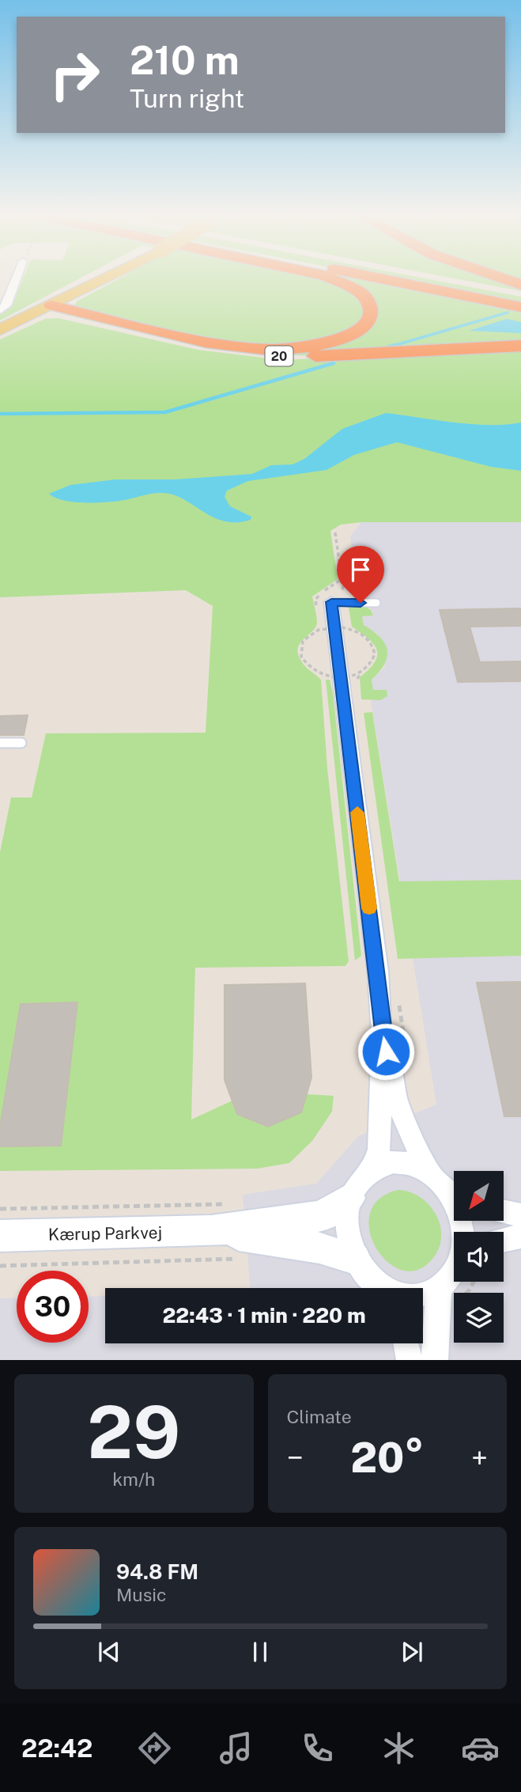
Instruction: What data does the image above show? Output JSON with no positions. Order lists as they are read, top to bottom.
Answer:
{
  "streets": {
    "highway": ["20"],
    "street": ["Kærup Parkvej"]
  },
  "north": "bottom left",
  "page": {
    "turn": ["210 m", "Turn right"],
    "limit": "30",
    "trip": "22:43 · 1 min · 220 m",
    "tile": [
      ["29", "km/h"],
      "Climate"
    ],
    "heat": ["−", "20°", "+"],
    "song": ["94.8 FM", "Music"],
    "tabs": "22:42"
  }
}
